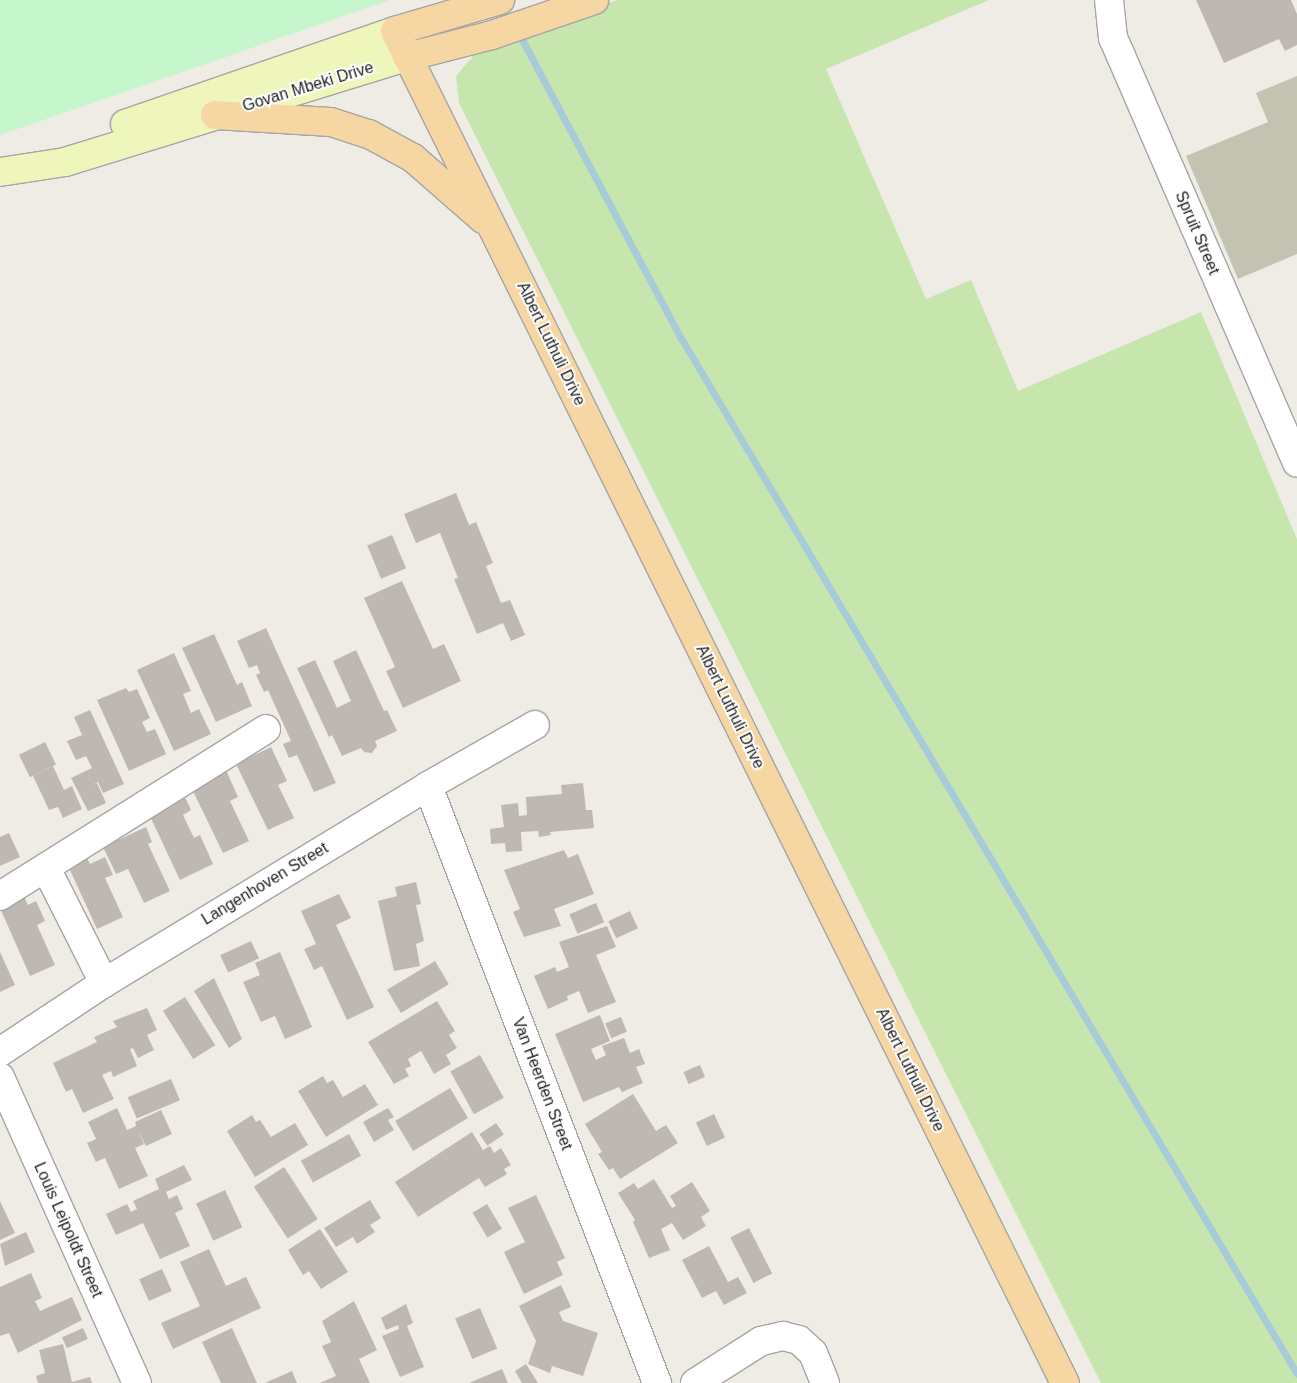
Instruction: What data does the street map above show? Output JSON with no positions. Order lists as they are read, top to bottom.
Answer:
{
  "streets": {
    "main road": ["Govan Mbeki Drive", "Albert Luthuli Drive"],
    "street": [
      "Spruit Street",
      "Langenhoven Street",
      "Van Heerden Street",
      "Louis Leipoldt Street"
    ]
  },
  "crossings": [
    ["Govan Mbeki Drive", "Albert Luthuli Drive"],
    ["Langenhoven Street", "Van Heerden Street"]
  ]
}
